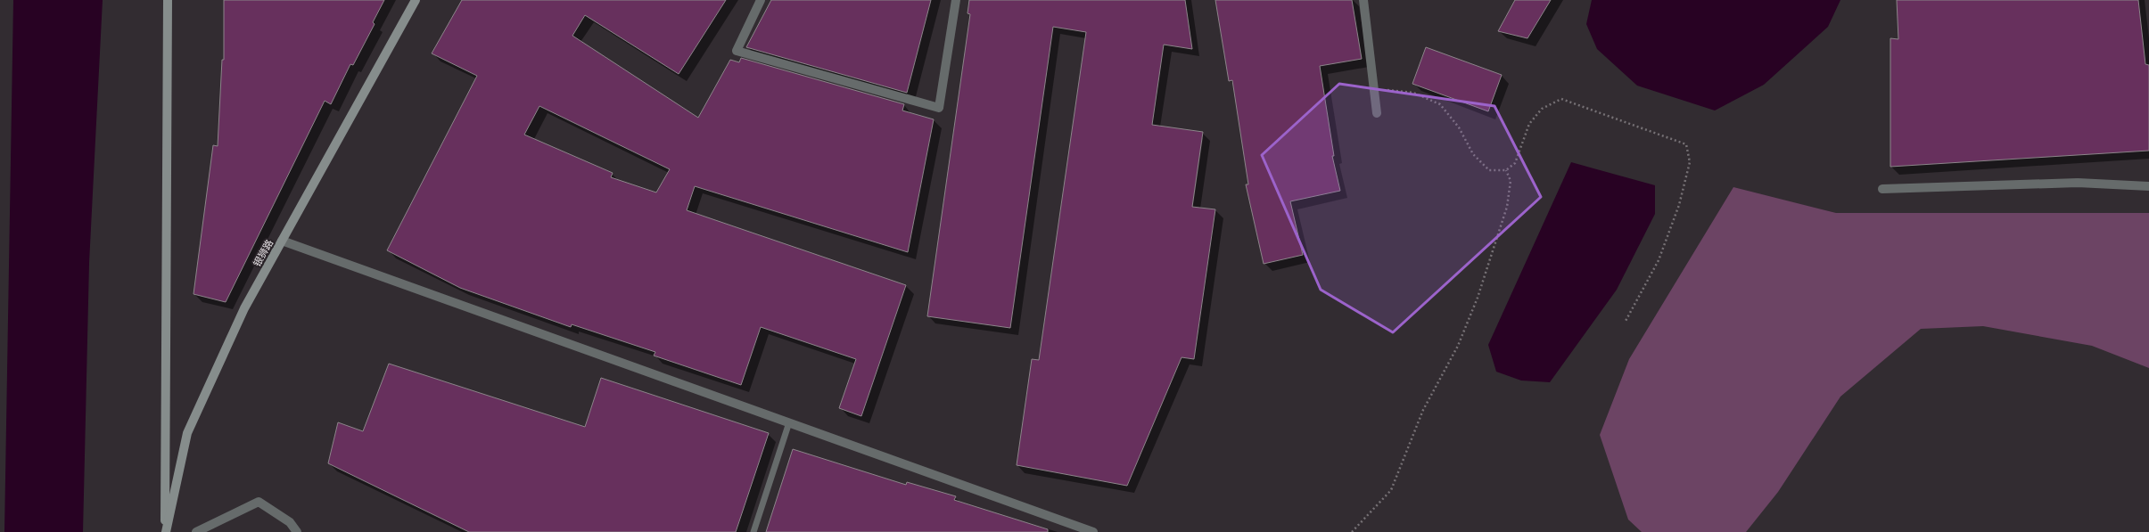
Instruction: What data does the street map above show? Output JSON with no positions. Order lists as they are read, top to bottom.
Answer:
{
  "streets": {
    "main road": ["银狮路"]
  }
}
